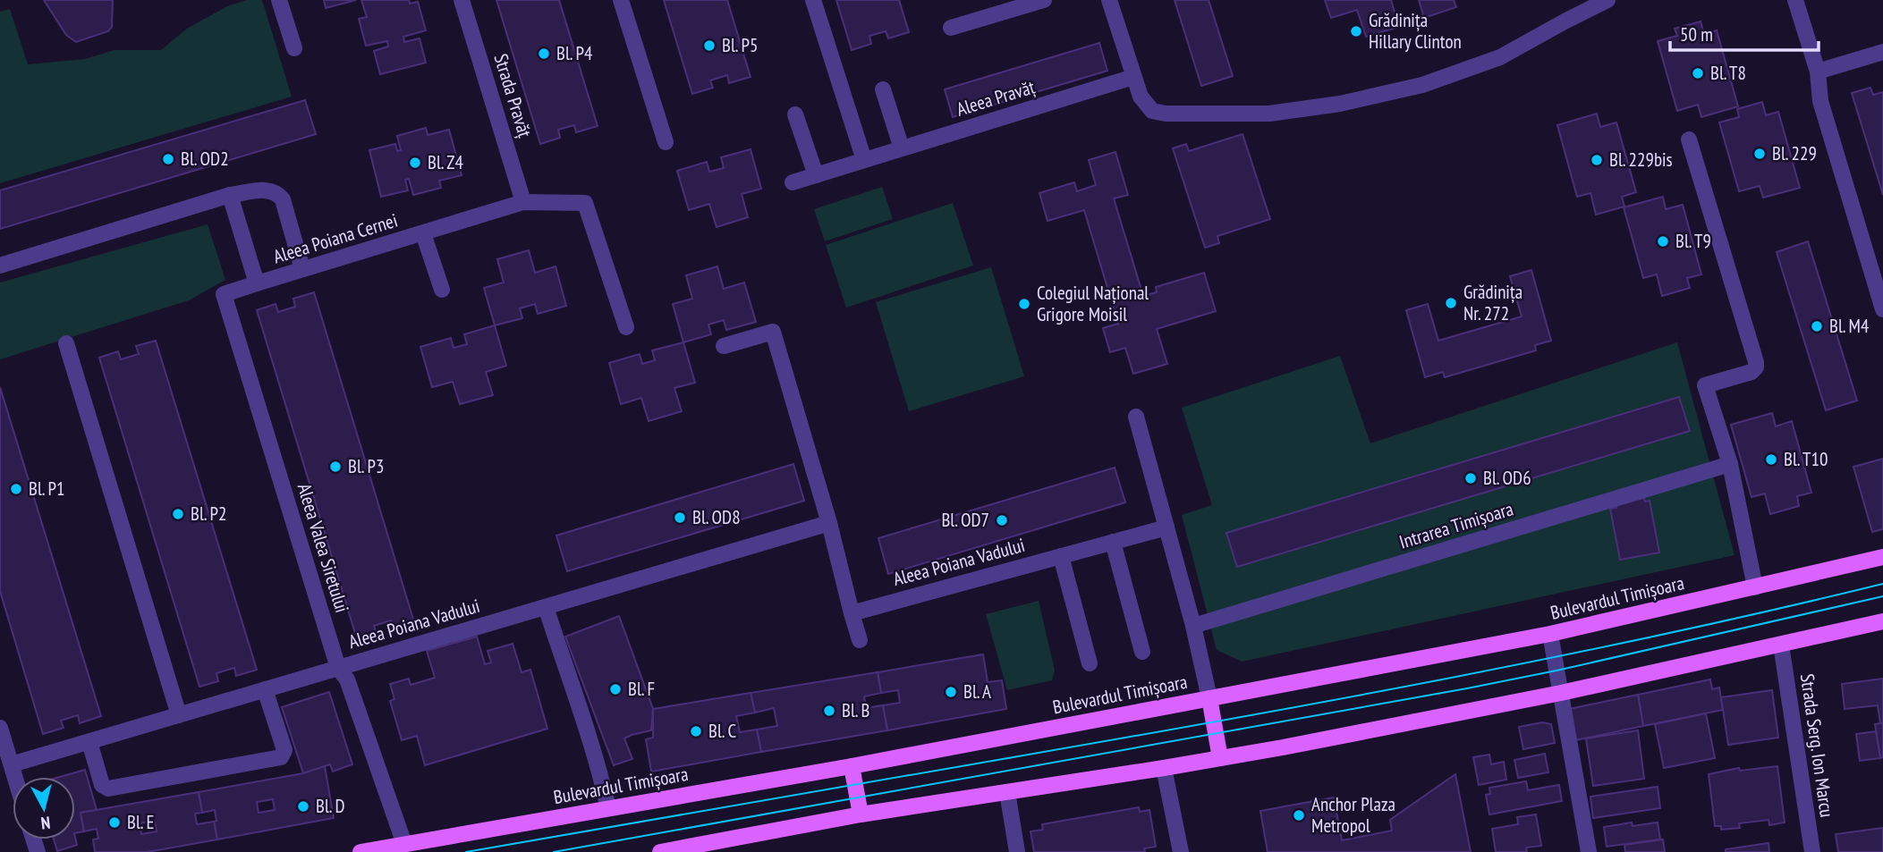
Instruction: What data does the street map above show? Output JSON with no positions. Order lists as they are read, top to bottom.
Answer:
{
  "streets": {
    "main road": ["Bulevardul Timișoara"],
    "street": [
      "Strada Pravăț",
      "Aleea Pravăț",
      "Aleea Poiana Cernei",
      "Intrarea Timișoara",
      "Aleea Valea Siretului",
      "Aleea Poiana Vadului",
      "Strada Serg. Ion Marcu"
    ]
  },
  "crossings": [
    ["Strada Pravăț", "Aleea Poiana Cernei"],
    ["Aleea Poiana Cernei", "Aleea Valea Siretului"],
    ["Aleea Valea Siretului", "Aleea Poiana Vadului"],
    ["Aleea Valea Siretului", "Bulevardul Timișoara"]
  ],
  "places": [
    "Grădinița Hillary Clinton",
    "Bl. P5",
    "Bl. P4",
    "Bl. T8",
    "Bl. 229",
    "Bl. OD2",
    "Bl. 229bis",
    "Bl. Z4",
    "Bl. T9",
    "Grădinița Nr. 272",
    "Colegiul Național Grigore Moisil",
    "Bl. M4",
    "Bl. T10",
    "Bl. P3",
    "Bl. OD6",
    "Bl. P1",
    "Bl. P2",
    "Bl. OD8",
    "Bl. OD7",
    "Bl. F",
    "Bl. A",
    "Bl. B",
    "Bl. C",
    "Bl. D",
    "Anchor Plaza Metropol",
    "Bl. E"
  ],
  "scale_bar": "50 m",
  "north": "bottom"
}
